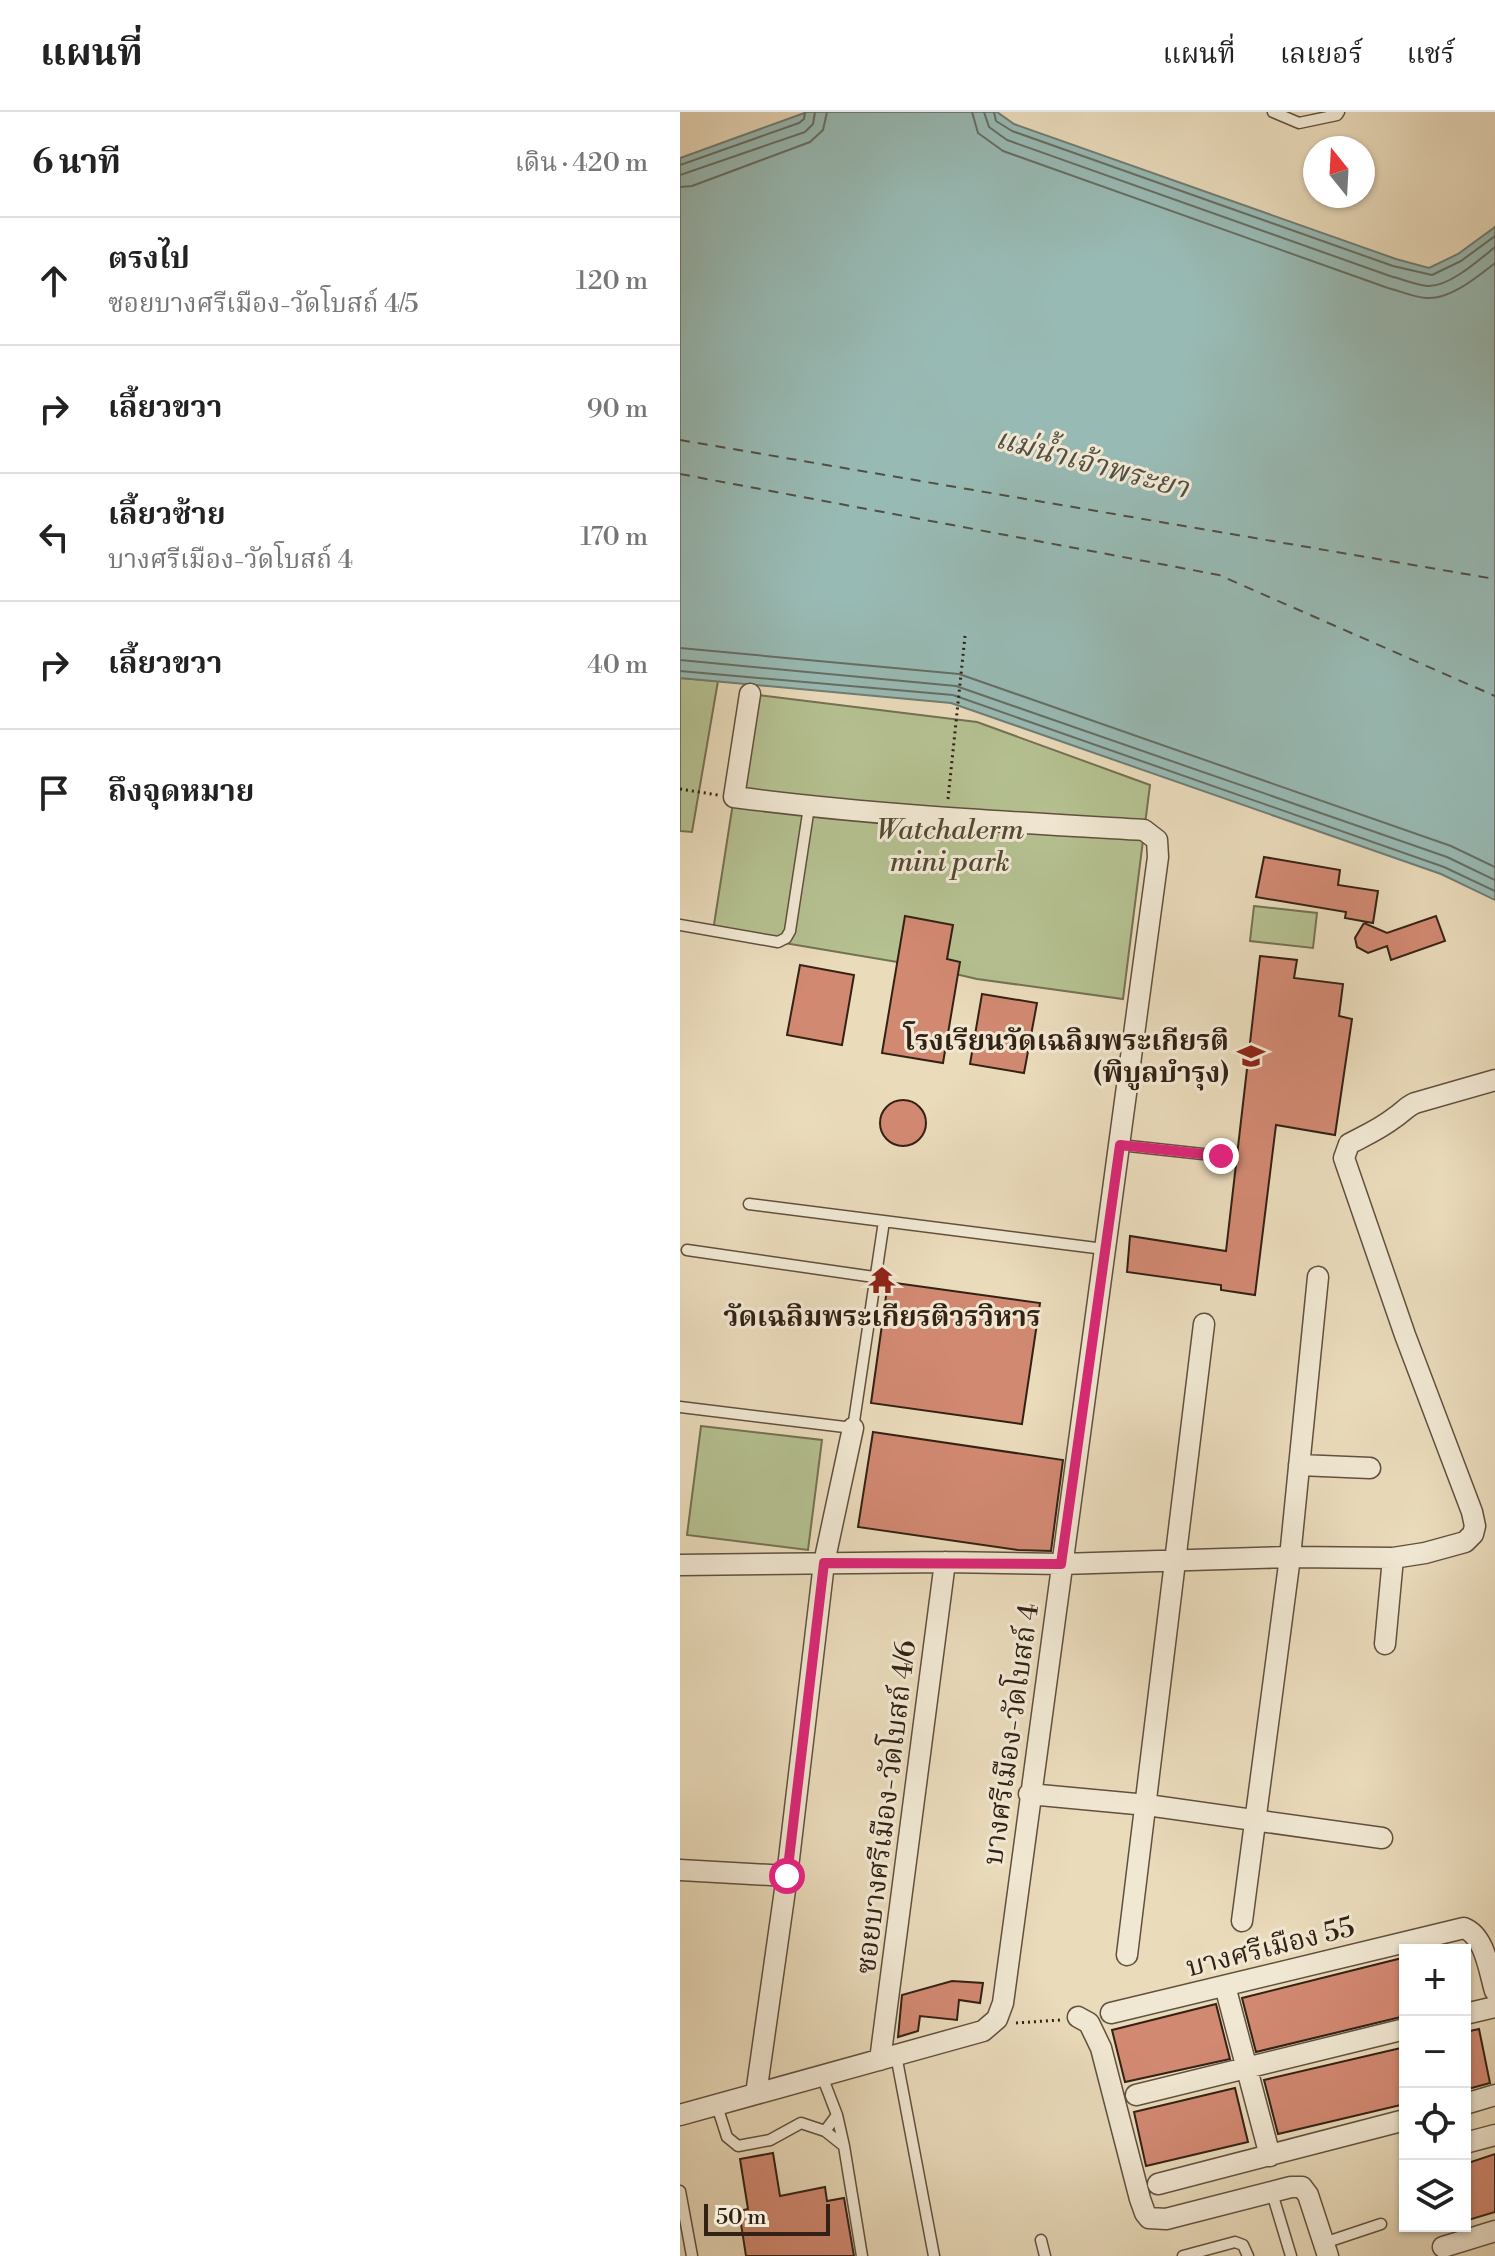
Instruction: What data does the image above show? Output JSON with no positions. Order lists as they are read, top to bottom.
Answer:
{
  "streets": {
    "street": ["บางศรีเมือง-วัดโบสถ์ 4", "ซอยบางศรีเมือง-วัดโบสถ์ 4/6", "บางศรีเมือง 55"]
  },
  "water": ["แม่น้ำเจ้าพระยา"],
  "parks": ["Watchalerm mini park"],
  "places": {
    "school or university": ["โรงเรียนวัดเฉลิมพระเกียรติ (พิบูลบำรุง)"],
    "temple": ["วัดเฉลิมพระเกียรติวรวิหาร"]
  },
  "scale_bar": "50 m",
  "north": "top",
  "page": {
    "header": "แผนที่",
    "nav": ["แผนที่", "เลเยอร์", "แชร์"],
    "heading": ["6 นาที", "เดิน · 420 m"],
    "list": [
      ["ตรงไป", "ซอยบางศรีเมือง-วัดโบสถ์ 4/5", "120 m"],
      ["เลี้ยวขวา", "90 m"],
      ["เลี้ยวซ้าย", "บางศรีเมือง-วัดโบสถ์ 4", "170 m"],
      ["เลี้ยวขวา", "40 m"],
      "ถึงจุดหมาย"
    ],
    "map_buttons": ["+", "−"],
    "scale": "50 m"
  }
}
